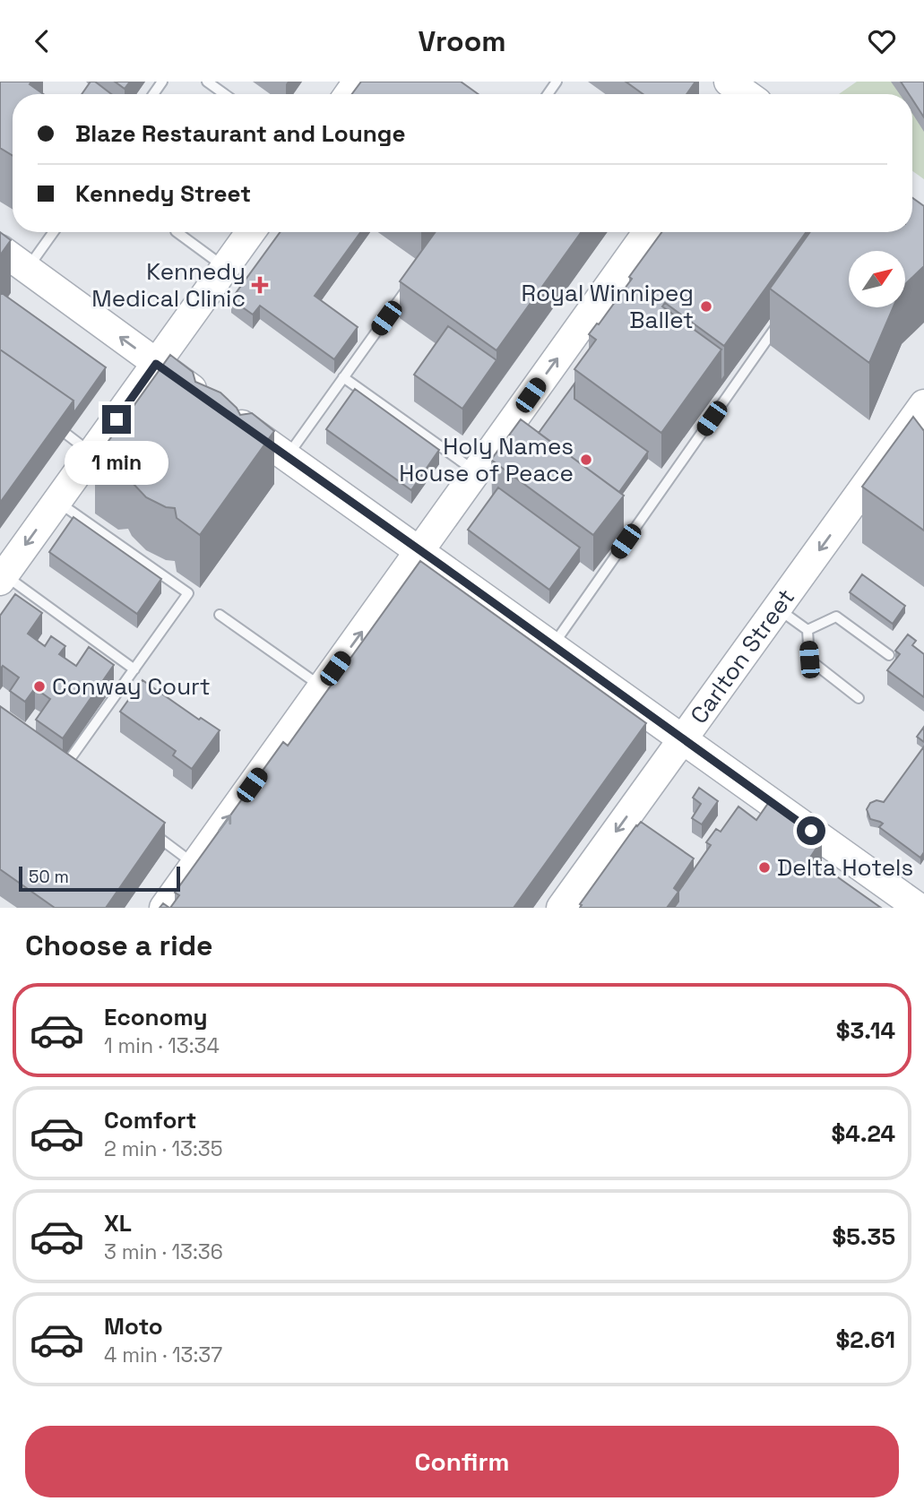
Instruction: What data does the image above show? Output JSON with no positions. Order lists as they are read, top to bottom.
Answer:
{
  "streets": {
    "street": ["Carlton Street"]
  },
  "one_way": ["Carlton Street"],
  "places": {
    "health": ["Kennedy Medical Clinic"],
    "other": [
      "Royal Winnipeg Ballet",
      "Holy Names House of Peace",
      "Conway Court",
      "Delta Hotels"
    ]
  },
  "scale_bar": "50 m",
  "north": "top right",
  "page": {
    "header": "Vroom",
    "banner": ["Blaze Restaurant and Lounge", "Kennedy Street"],
    "bubble": "1 min",
    "scale": "50 m",
    "heading": "Choose a ride",
    "list": [
      {
        "name": "Economy",
        "note": "1 min · 13:34",
        "value": "$3.14"
      },
      {
        "name": "Comfort",
        "note": "2 min · 13:35",
        "value": "$4.24"
      },
      {
        "name": "XL",
        "note": "3 min · 13:36",
        "value": "$5.35"
      },
      {
        "name": "Moto",
        "note": "4 min · 13:37",
        "value": "$2.61"
      }
    ],
    "buttons": "Confirm"
  }
}
